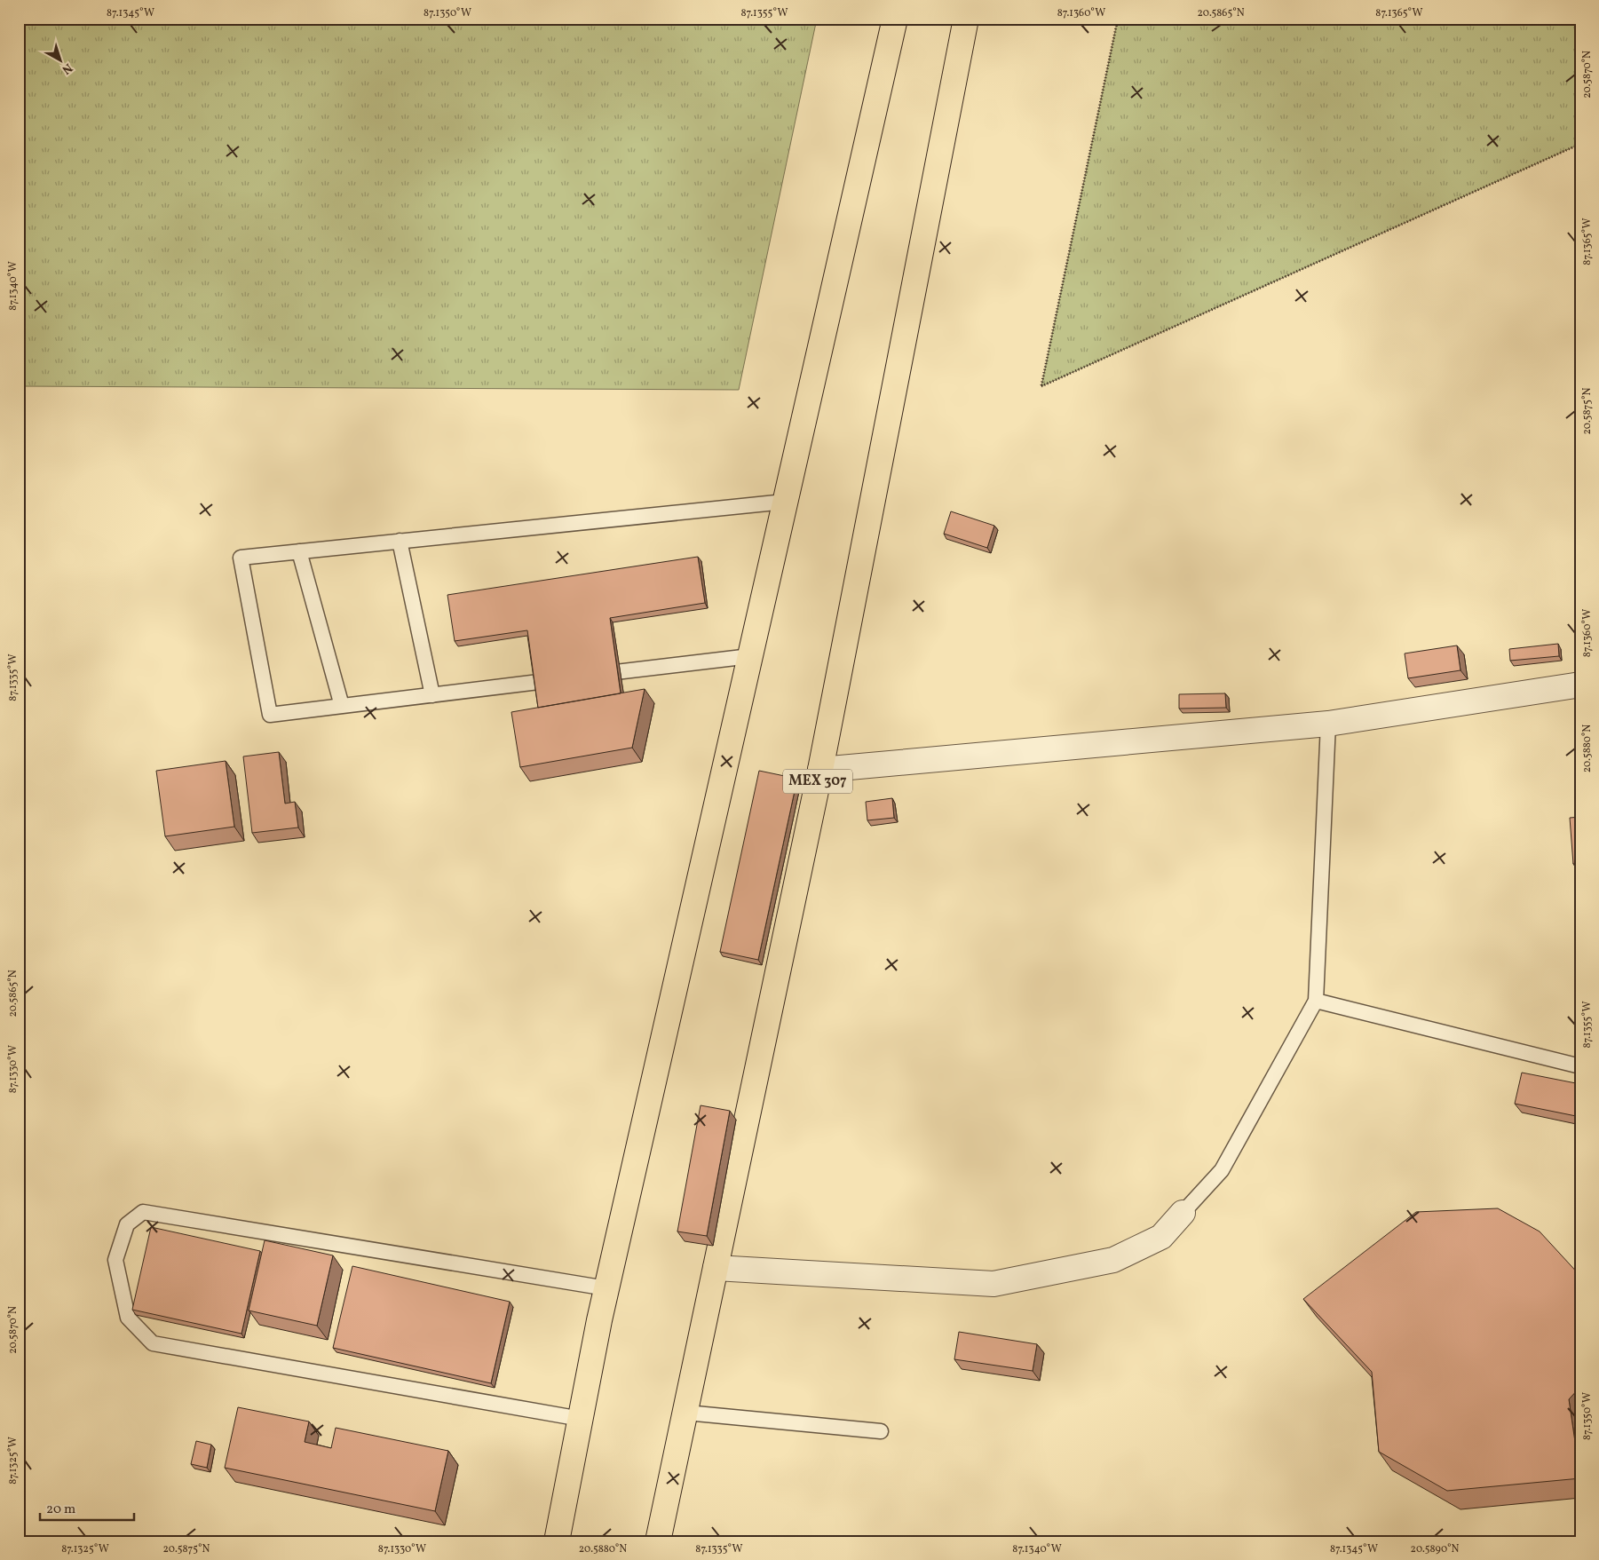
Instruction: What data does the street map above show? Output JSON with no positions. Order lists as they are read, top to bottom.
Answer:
{
  "streets": {
    "highway": ["MEX 307"]
  },
  "scale_bar": "20 m",
  "north": "bottom right",
  "coordinates": [
    "87.1345°W",
    "87.1350°W",
    "87.1355°W",
    "87.1360°W",
    "20.5865°N",
    "87.1365°W",
    "20.5870°N",
    "87.1340°W",
    "20.5875°N",
    "87.1335°W",
    "20.5880°N",
    "87.1330°W",
    "87.1325°W",
    "20.5890°N"
  ]
}
